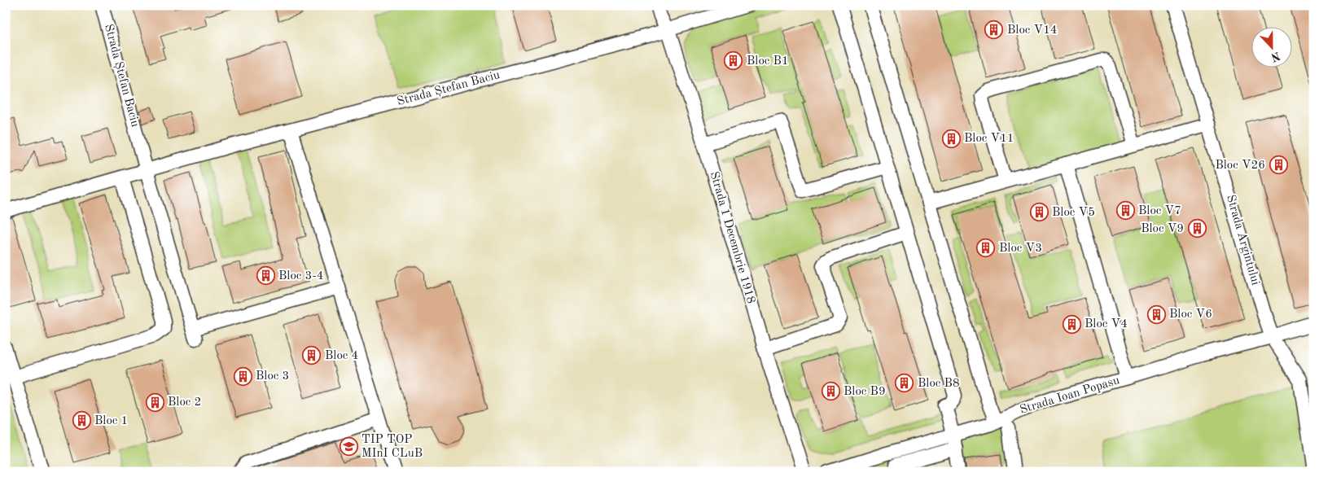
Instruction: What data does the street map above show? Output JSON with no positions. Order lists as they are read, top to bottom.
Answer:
{
  "streets": {
    "street": [
      "Strada Ștefan Baciu",
      "Strada 1 Decembrie 1918",
      "Strada Argintului",
      "Strada Ioan Popasu"
    ]
  },
  "crossings": [
    ["Strada Ștefan Baciu", "Strada 1 Decembrie 1918"],
    ["Strada Argintului", "Strada Ioan Popasu"]
  ],
  "places": {
    "building": [
      "Bloc V14",
      "Bloc B1",
      "Bloc V11",
      "Bloc V26",
      "Bloc V7",
      "Bloc V5",
      "Bloc V9",
      "Bloc V3",
      "Bloc 3-4",
      "Bloc V6",
      "Bloc V4",
      "Bloc 4",
      "Bloc 3",
      "Bloc B8",
      "Bloc B9",
      "Bloc 2",
      "Bloc 1"
    ],
    "school or university": ["TIP TOP MInI CLuB"]
  },
  "north": "bottom"
}
